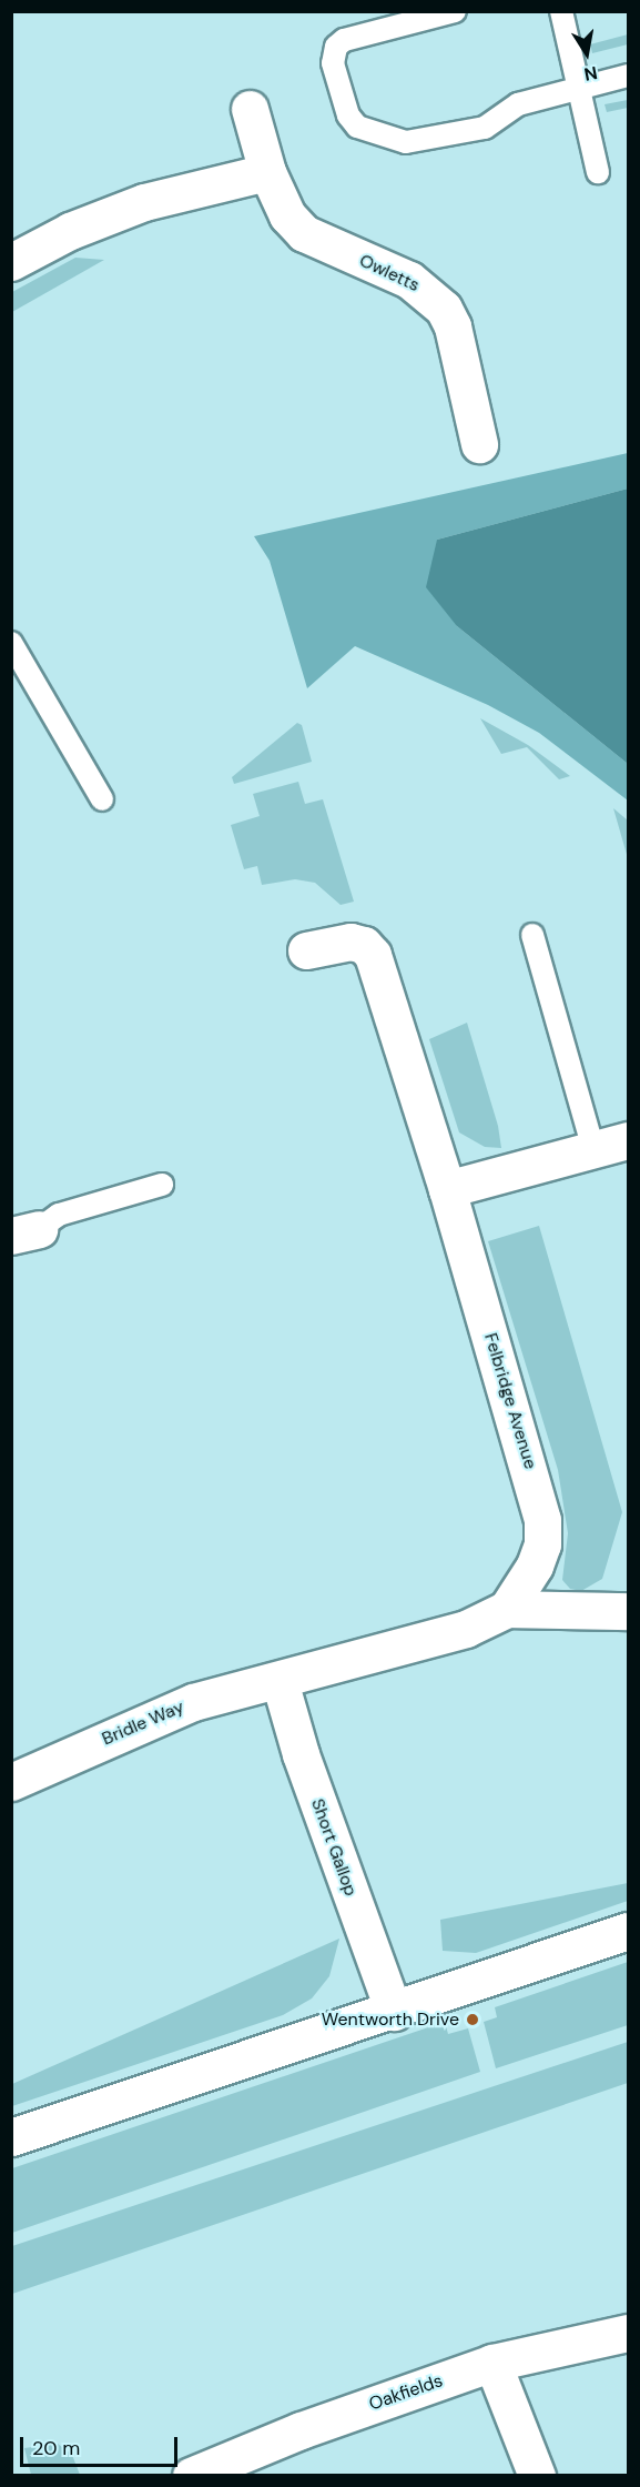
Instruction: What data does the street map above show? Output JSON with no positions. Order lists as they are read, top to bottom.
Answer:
{
  "streets": {
    "street": [
      "Owletts",
      "Felbridge Avenue",
      "Bridle Way",
      "Short Gallop",
      "Oakfields"
    ]
  },
  "crossings": [
    ["Bridle Way", "Short Gallop"]
  ],
  "places": ["Wentworth Drive"],
  "scale_bar": "20 m",
  "north": "bottom"
}
